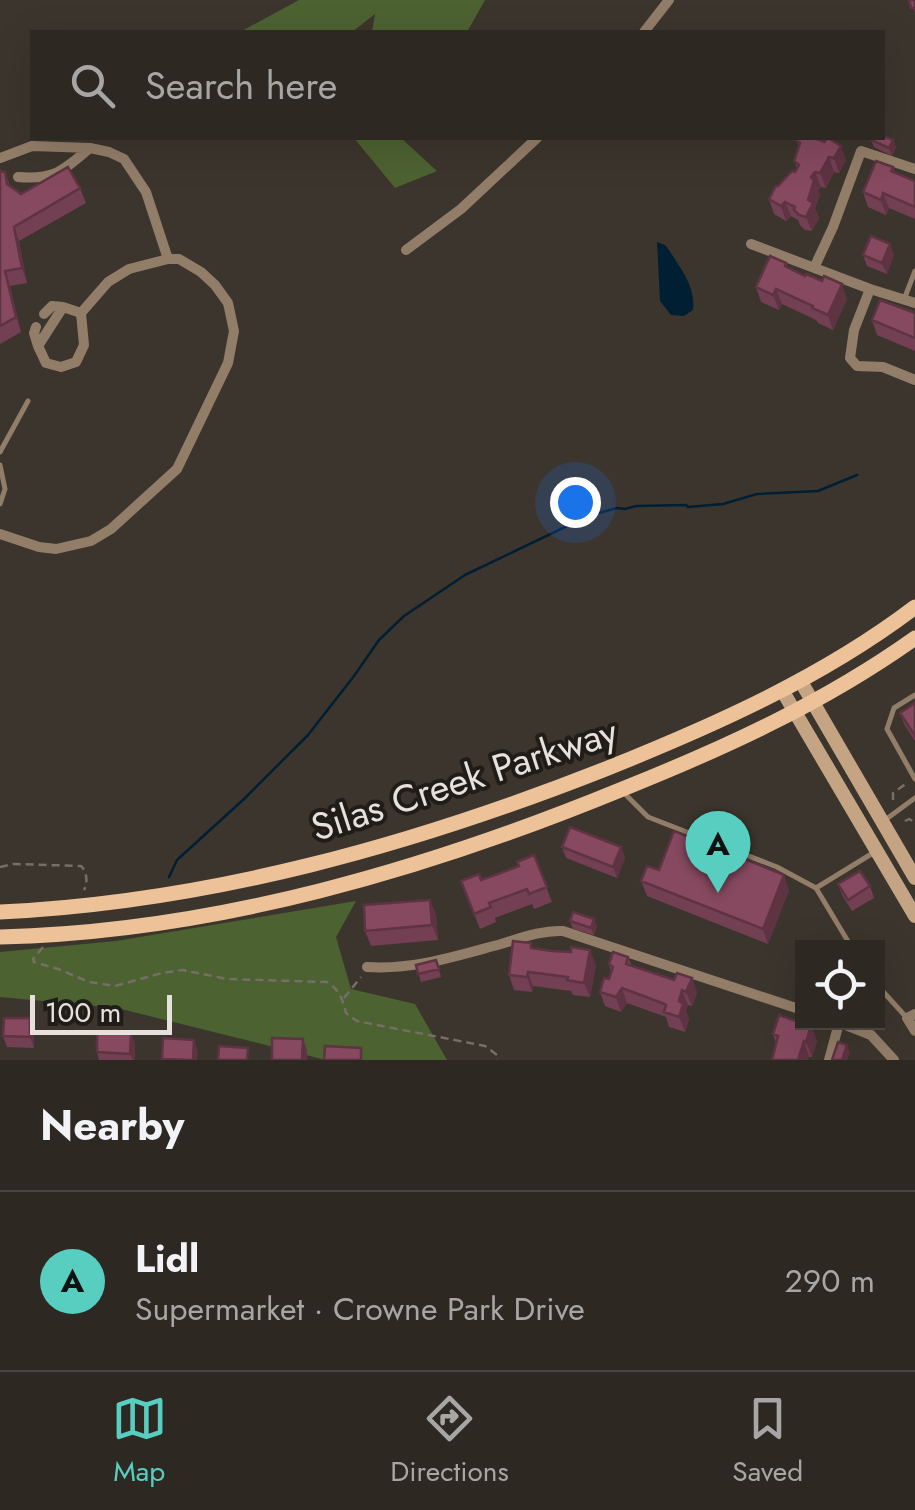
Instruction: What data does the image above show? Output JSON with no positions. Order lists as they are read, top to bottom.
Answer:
{
  "streets": {
    "main road": ["Silas Creek Parkway"]
  },
  "scale_bar": "100 m",
  "page": {
    "search": "Search here",
    "pins": "A",
    "scale": "100 m",
    "heading": "Nearby",
    "list": [
      {
        "mark": "A",
        "name": "Lidl",
        "note": "Supermarket · Crowne Park Drive",
        "value": "290 m"
      }
    ],
    "nav": ["Map", "Directions", "Saved"]
  }
}
